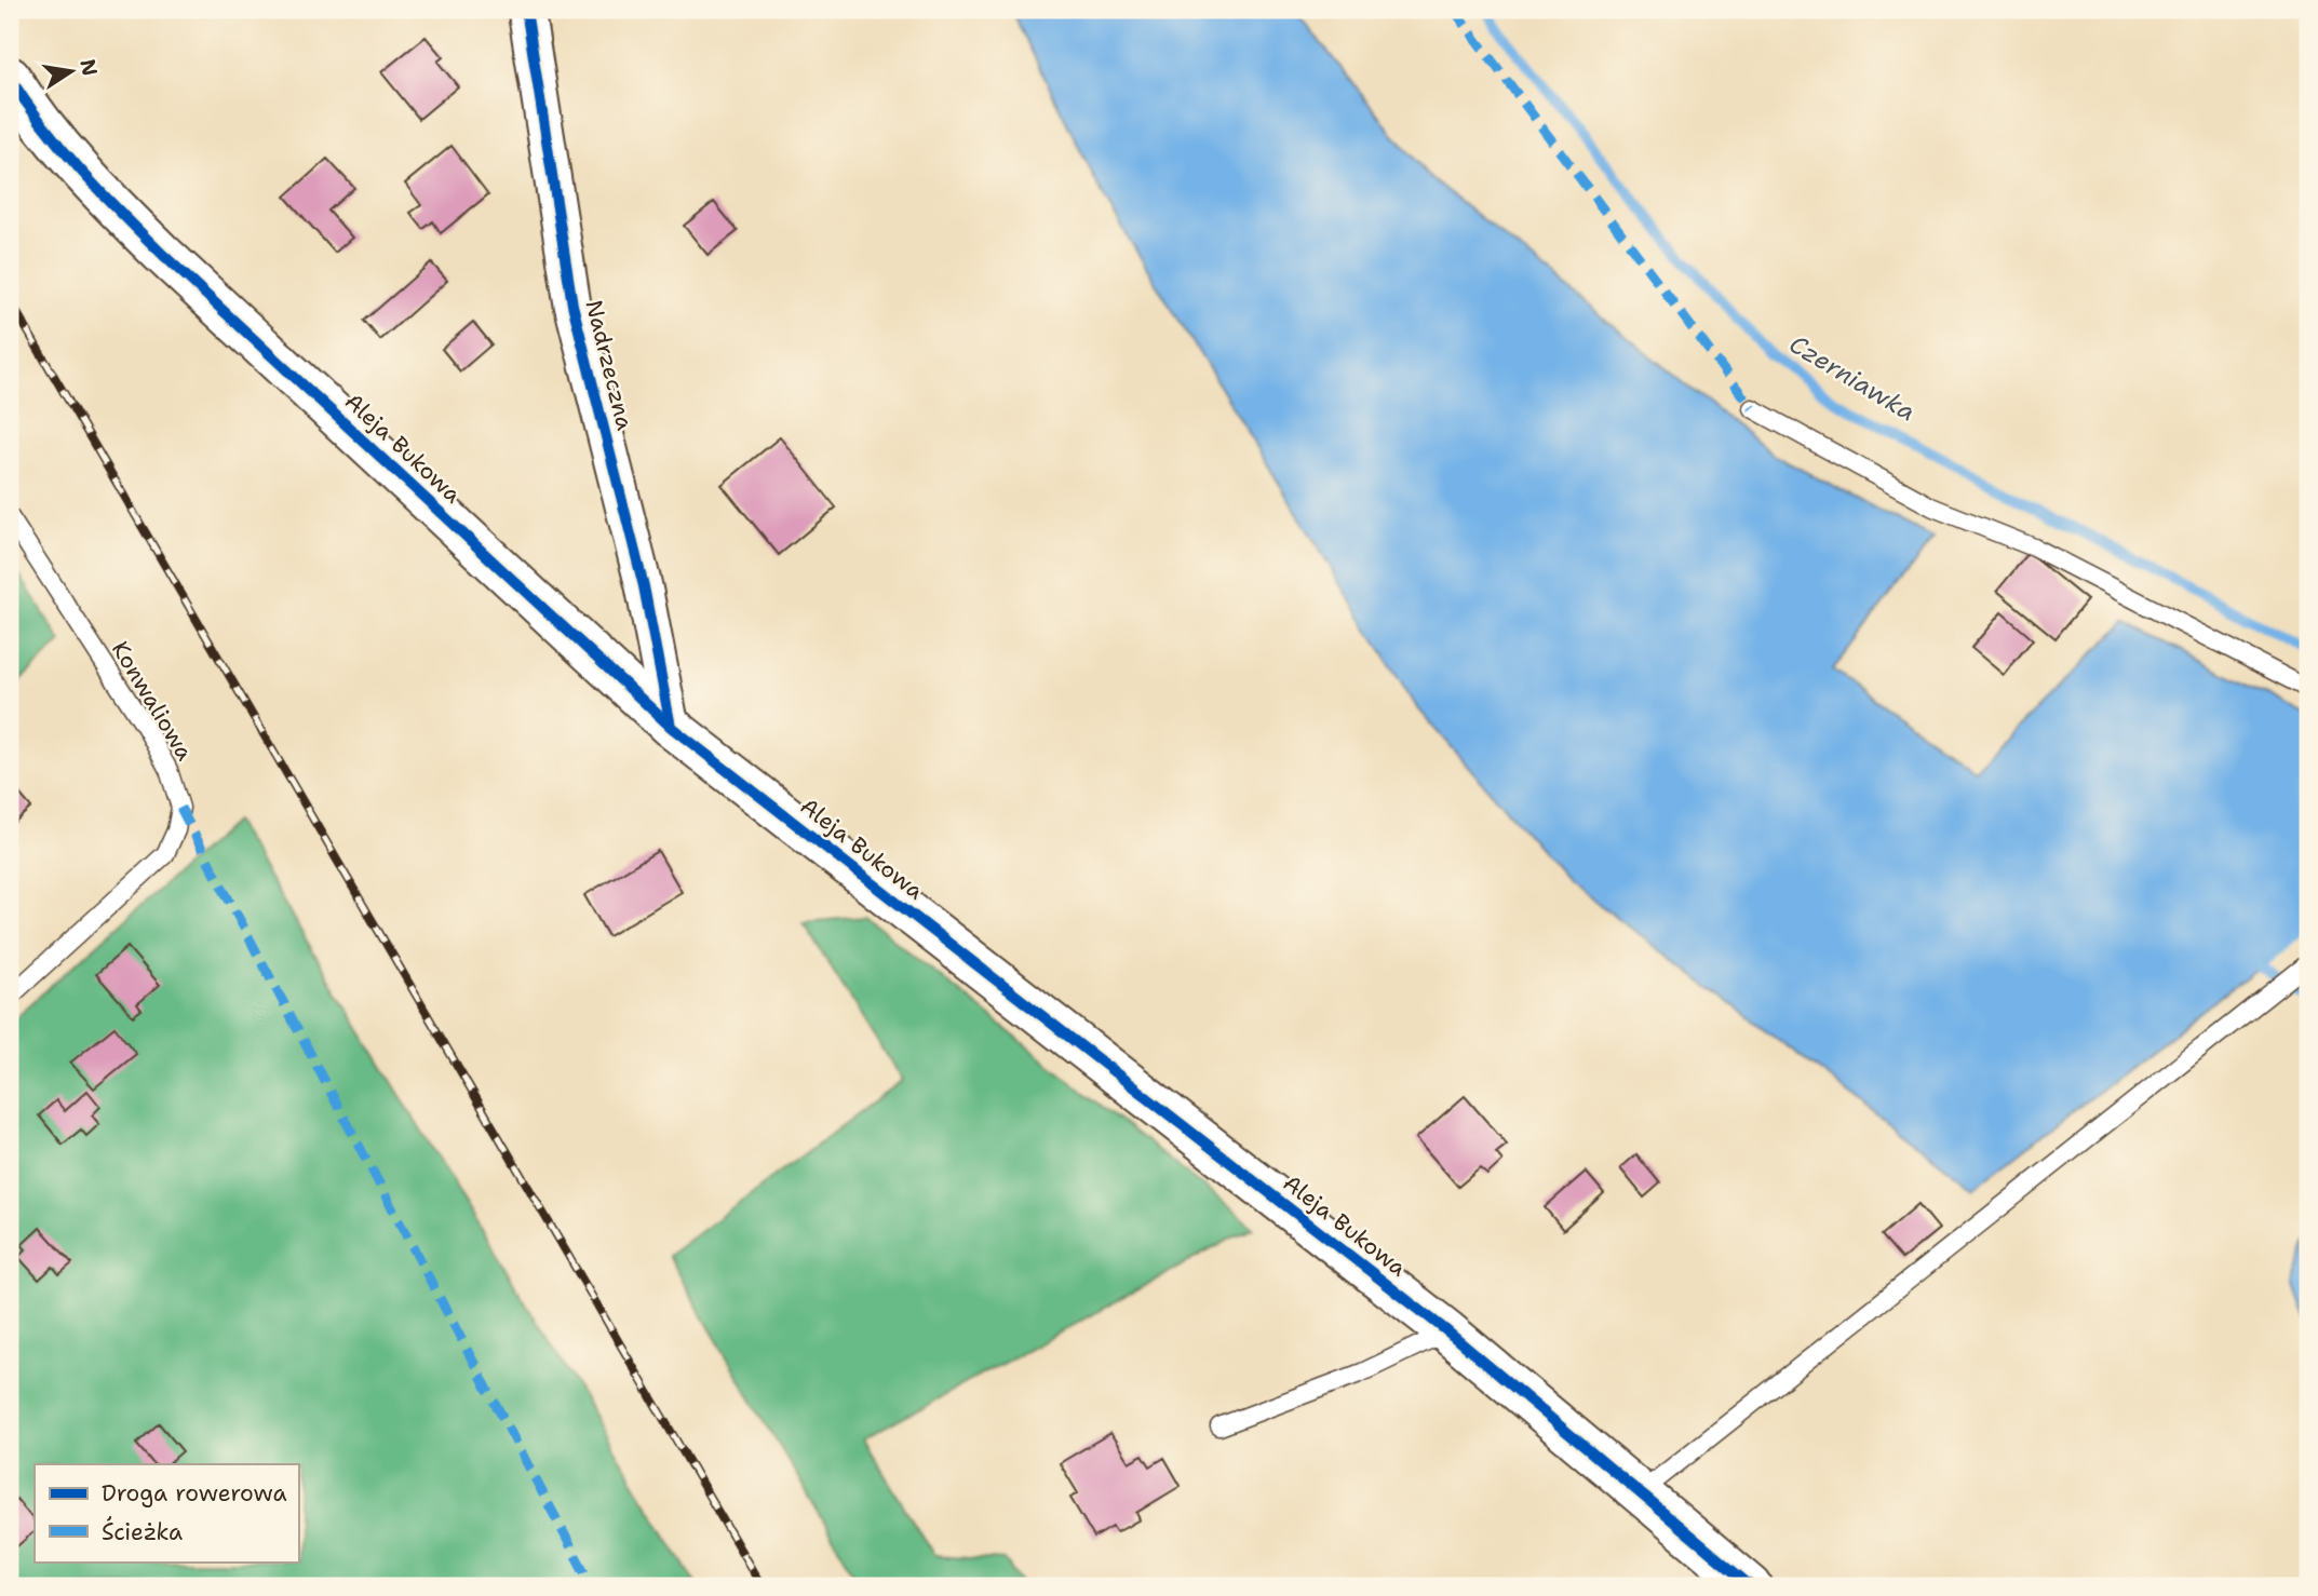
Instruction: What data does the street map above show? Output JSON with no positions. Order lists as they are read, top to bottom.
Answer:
{
  "streets": {
    "street": ["Nadrzeczna", "Aleja Bukowa"],
    "lane": ["Konwaliowa"]
  },
  "crossings": [
    ["Nadrzeczna", "Aleja Bukowa"]
  ],
  "water": ["Czerniawka"],
  "legend": ["Droga rowerowa", "Ścieżka"],
  "north": "right"
}
